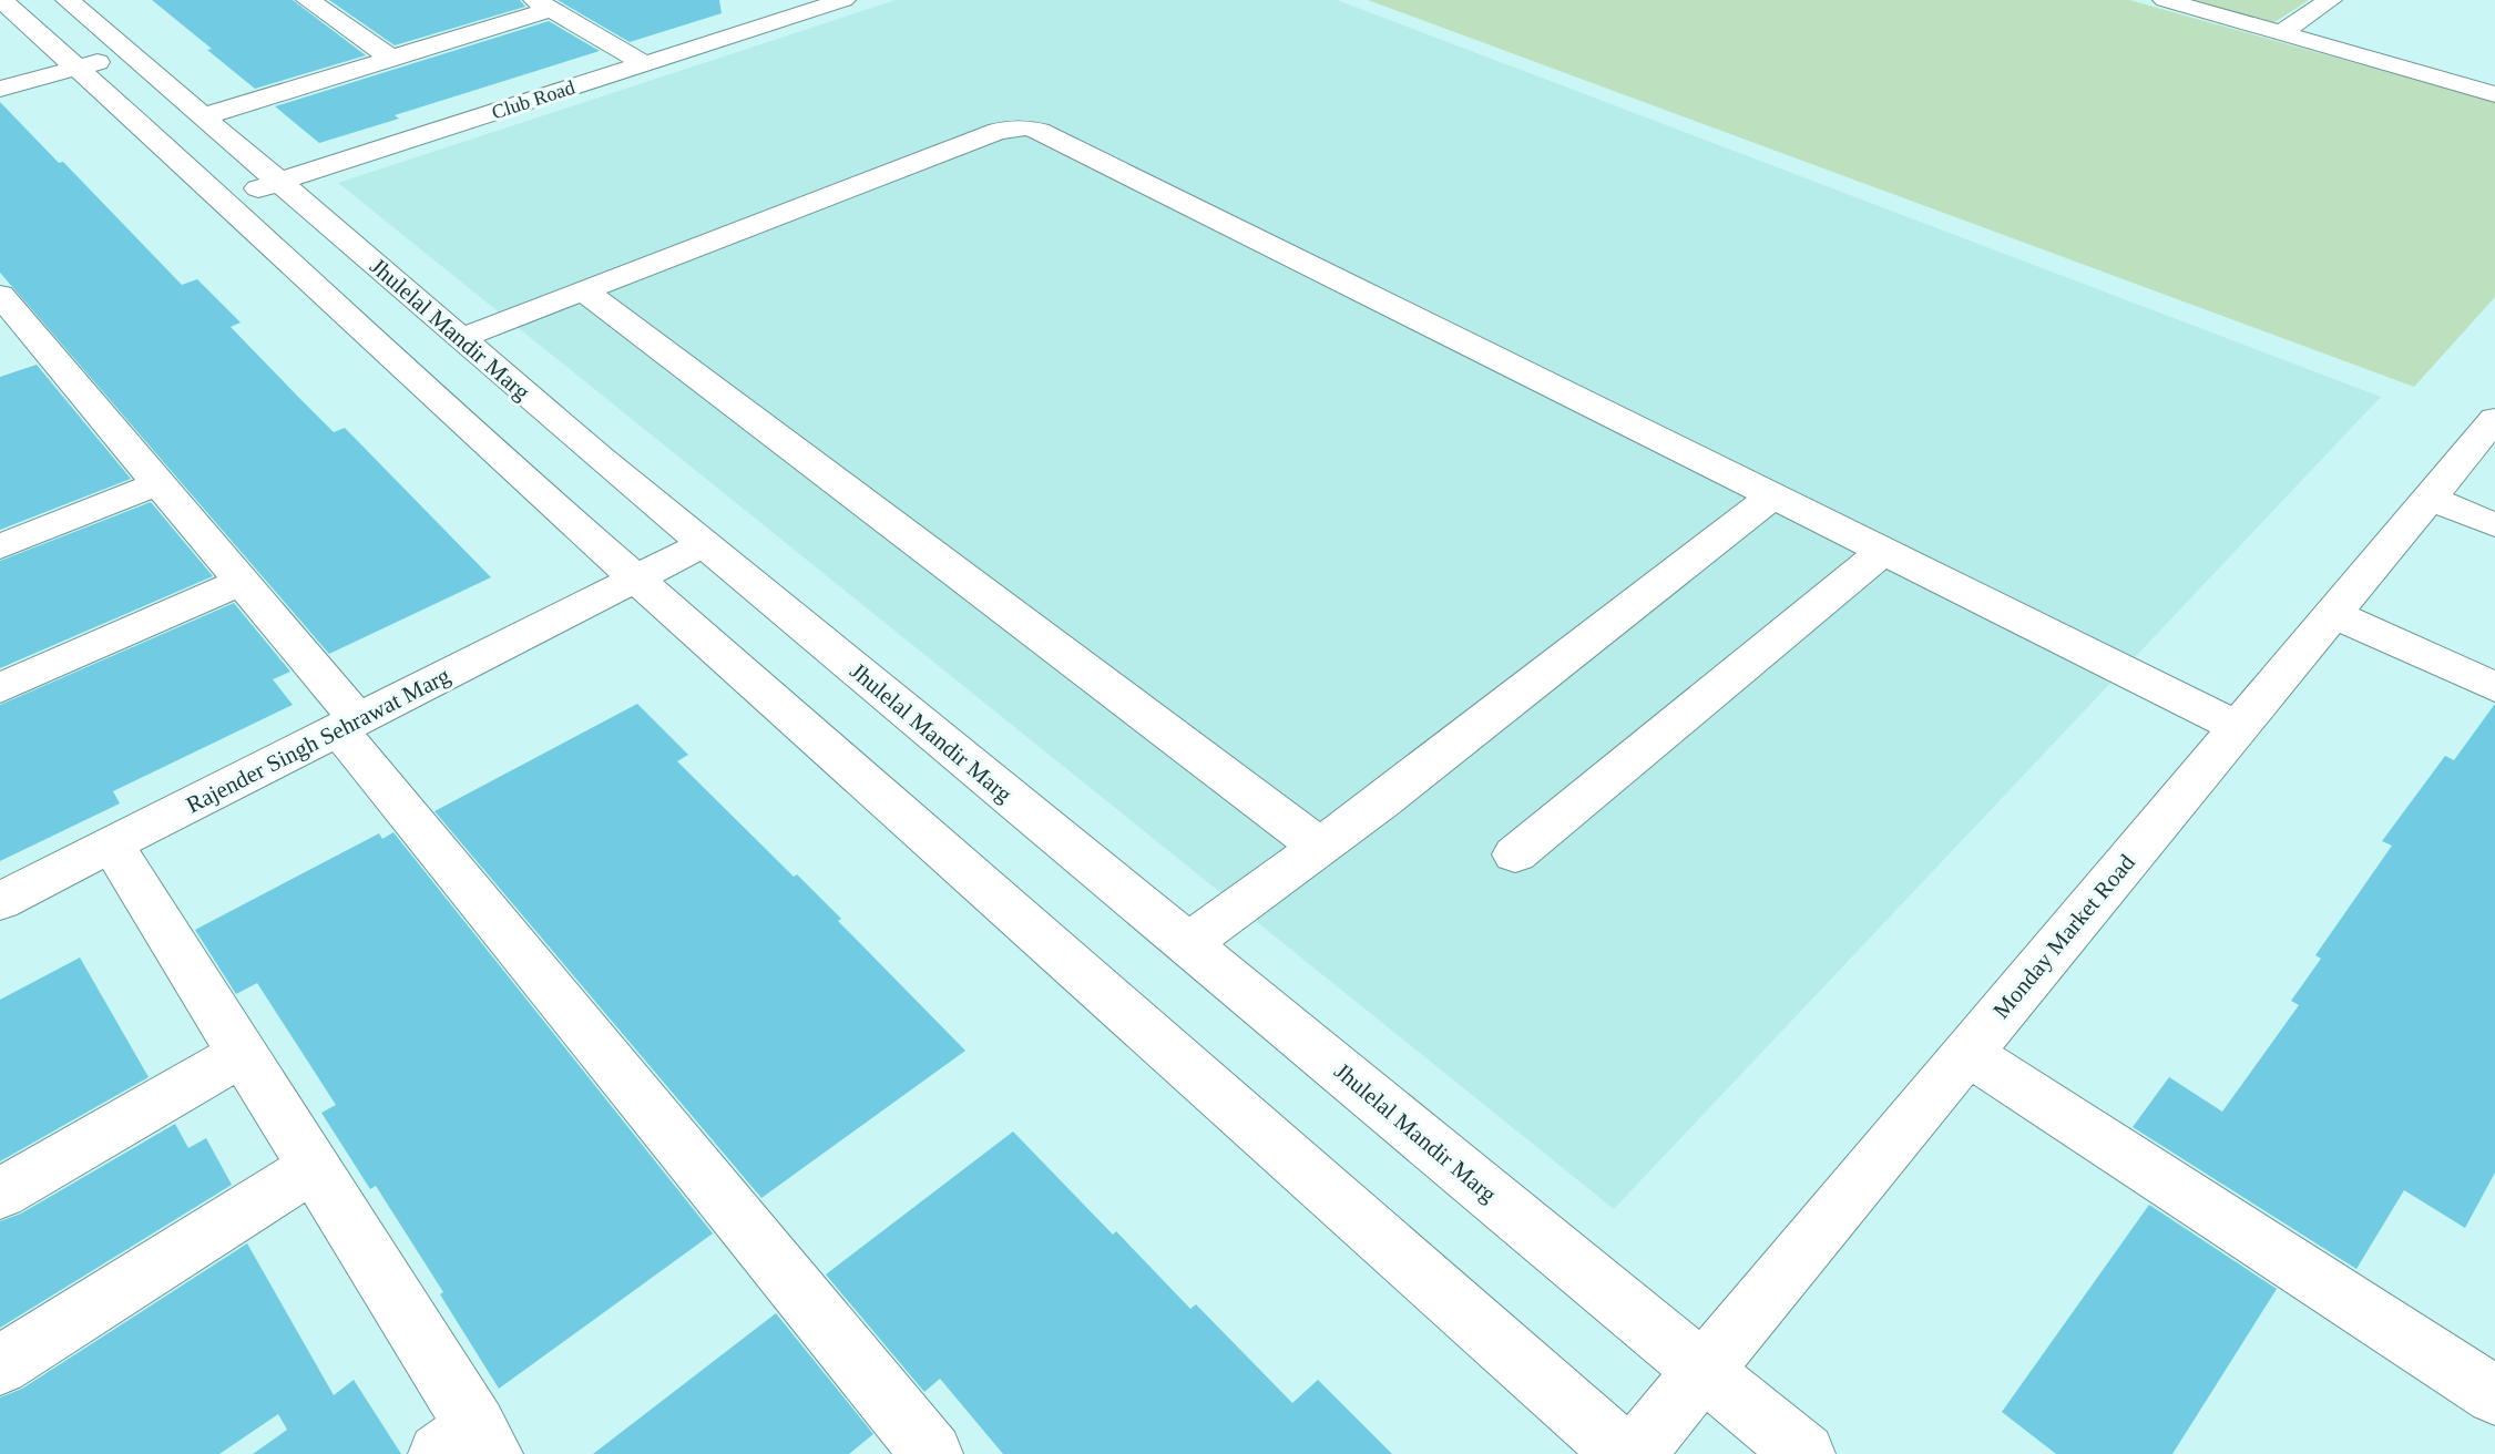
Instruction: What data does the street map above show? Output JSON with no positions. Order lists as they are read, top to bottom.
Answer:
{
  "streets": {
    "street": [
      "Club Road",
      "Jhulelal Mandir Marg",
      "Rajender Singh Sehrawat Marg",
      "Monday Market Road"
    ]
  },
  "crossings": [
    ["Club Road", "Jhulelal Mandir Marg"],
    ["Jhulelal Mandir Marg", "Rajender Singh Sehrawat Marg"],
    ["Jhulelal Mandir Marg", "Monday Market Road"]
  ]
}
